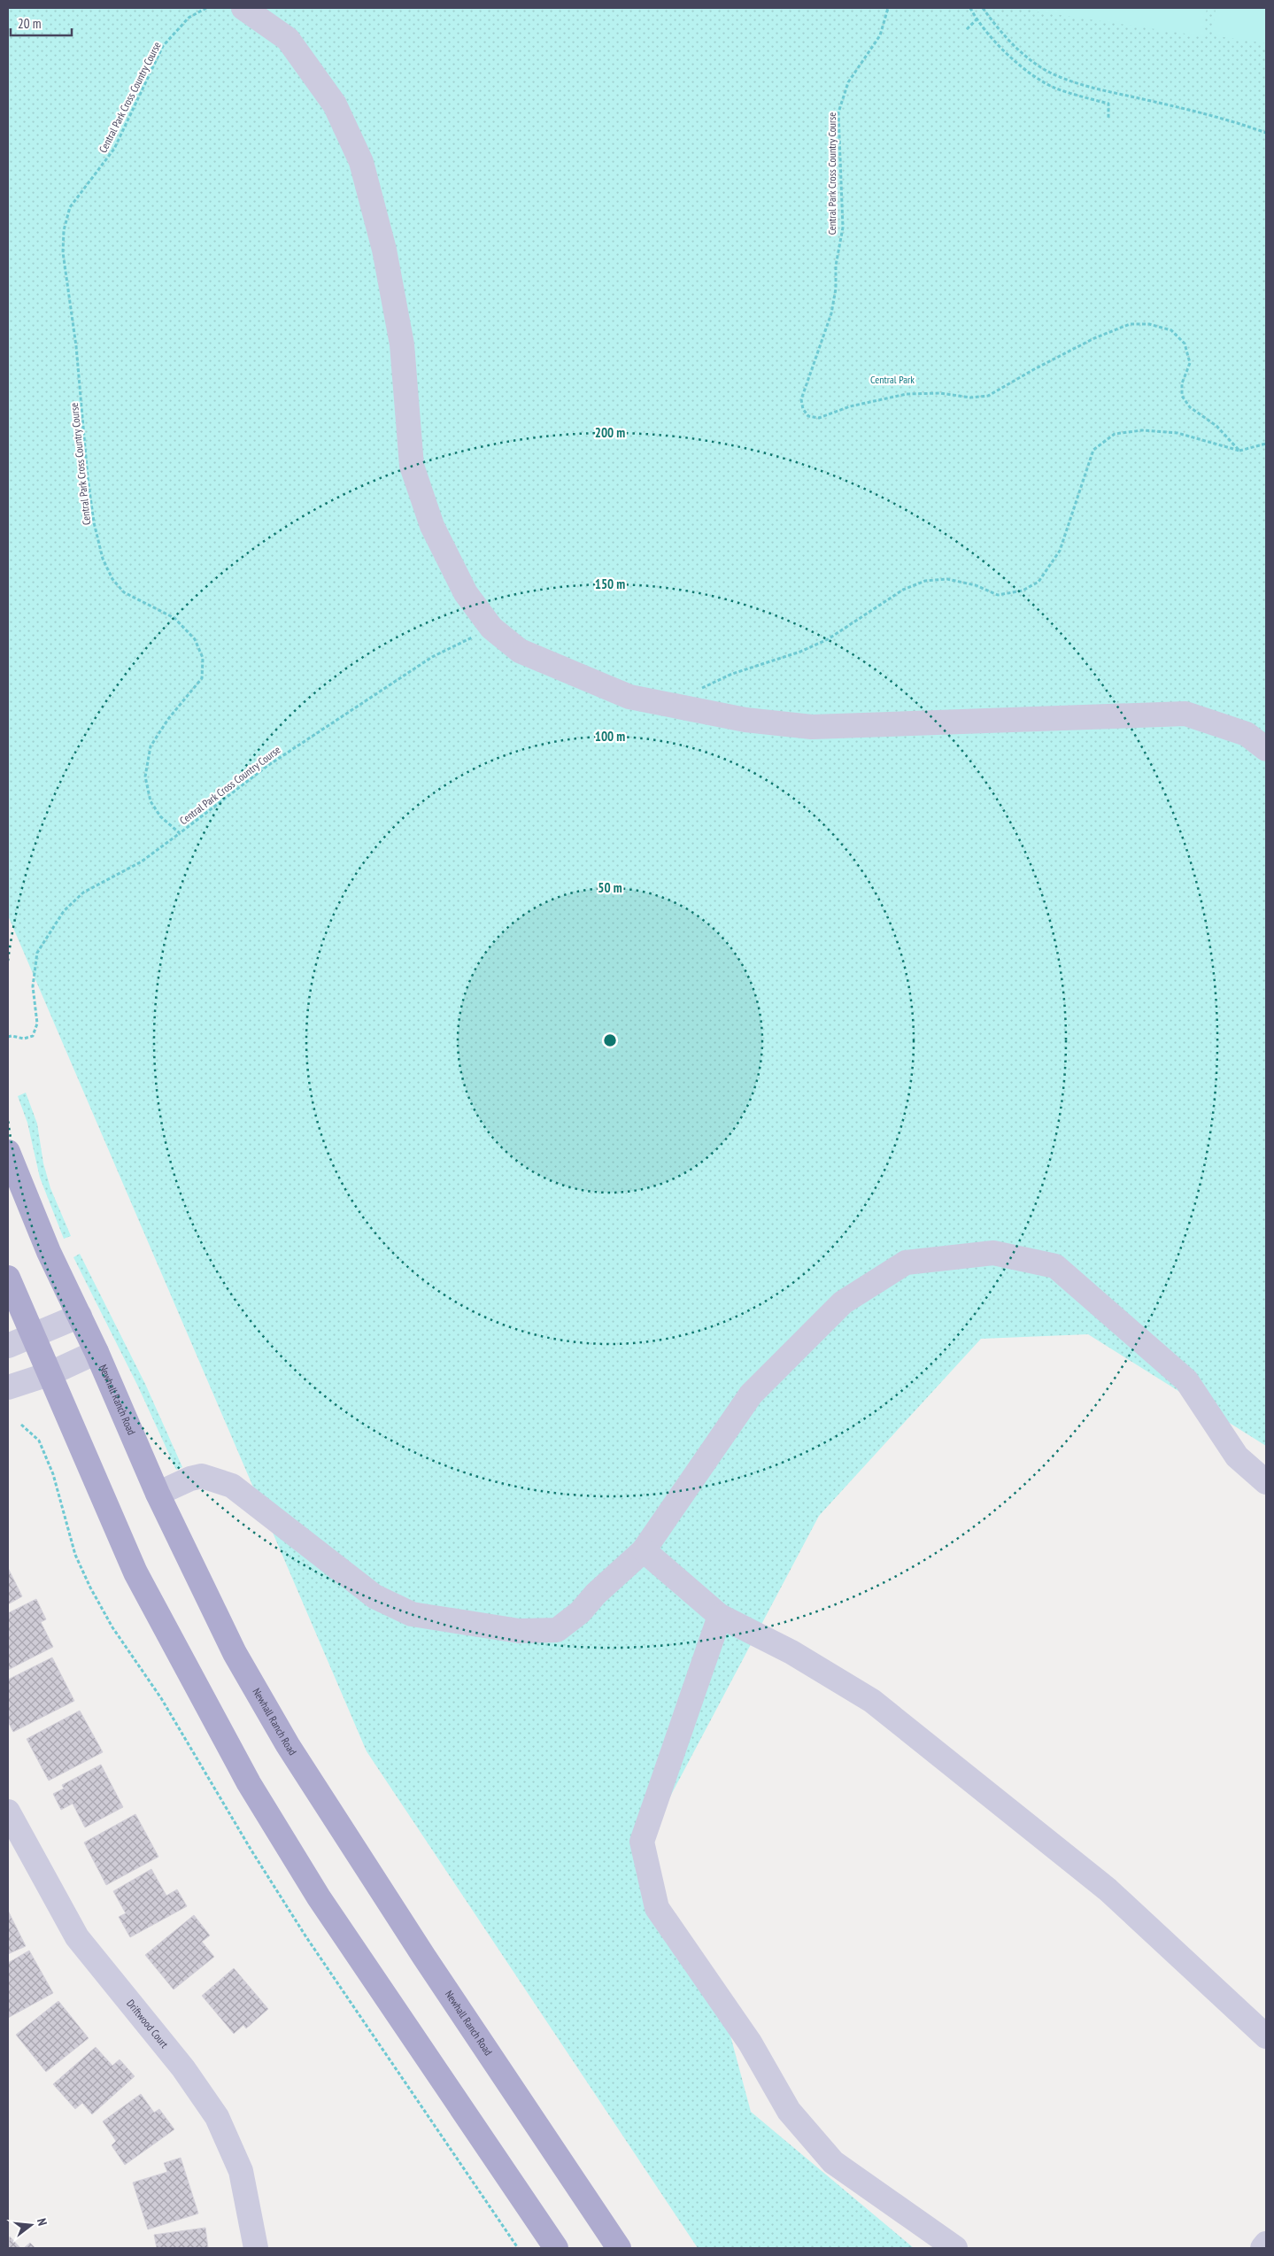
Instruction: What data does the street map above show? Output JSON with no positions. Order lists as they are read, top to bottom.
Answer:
{
  "streets": {
    "main road": ["Newhall Ranch Road"],
    "street": ["Driftwood Court"],
    "path": ["Central Park Cross Country Course"]
  },
  "parks": ["Central Park"],
  "scale_bar": "20 m",
  "north": "right",
  "rings": [
    "200 m",
    "150 m",
    "100 m",
    "50 m"
  ]
}
